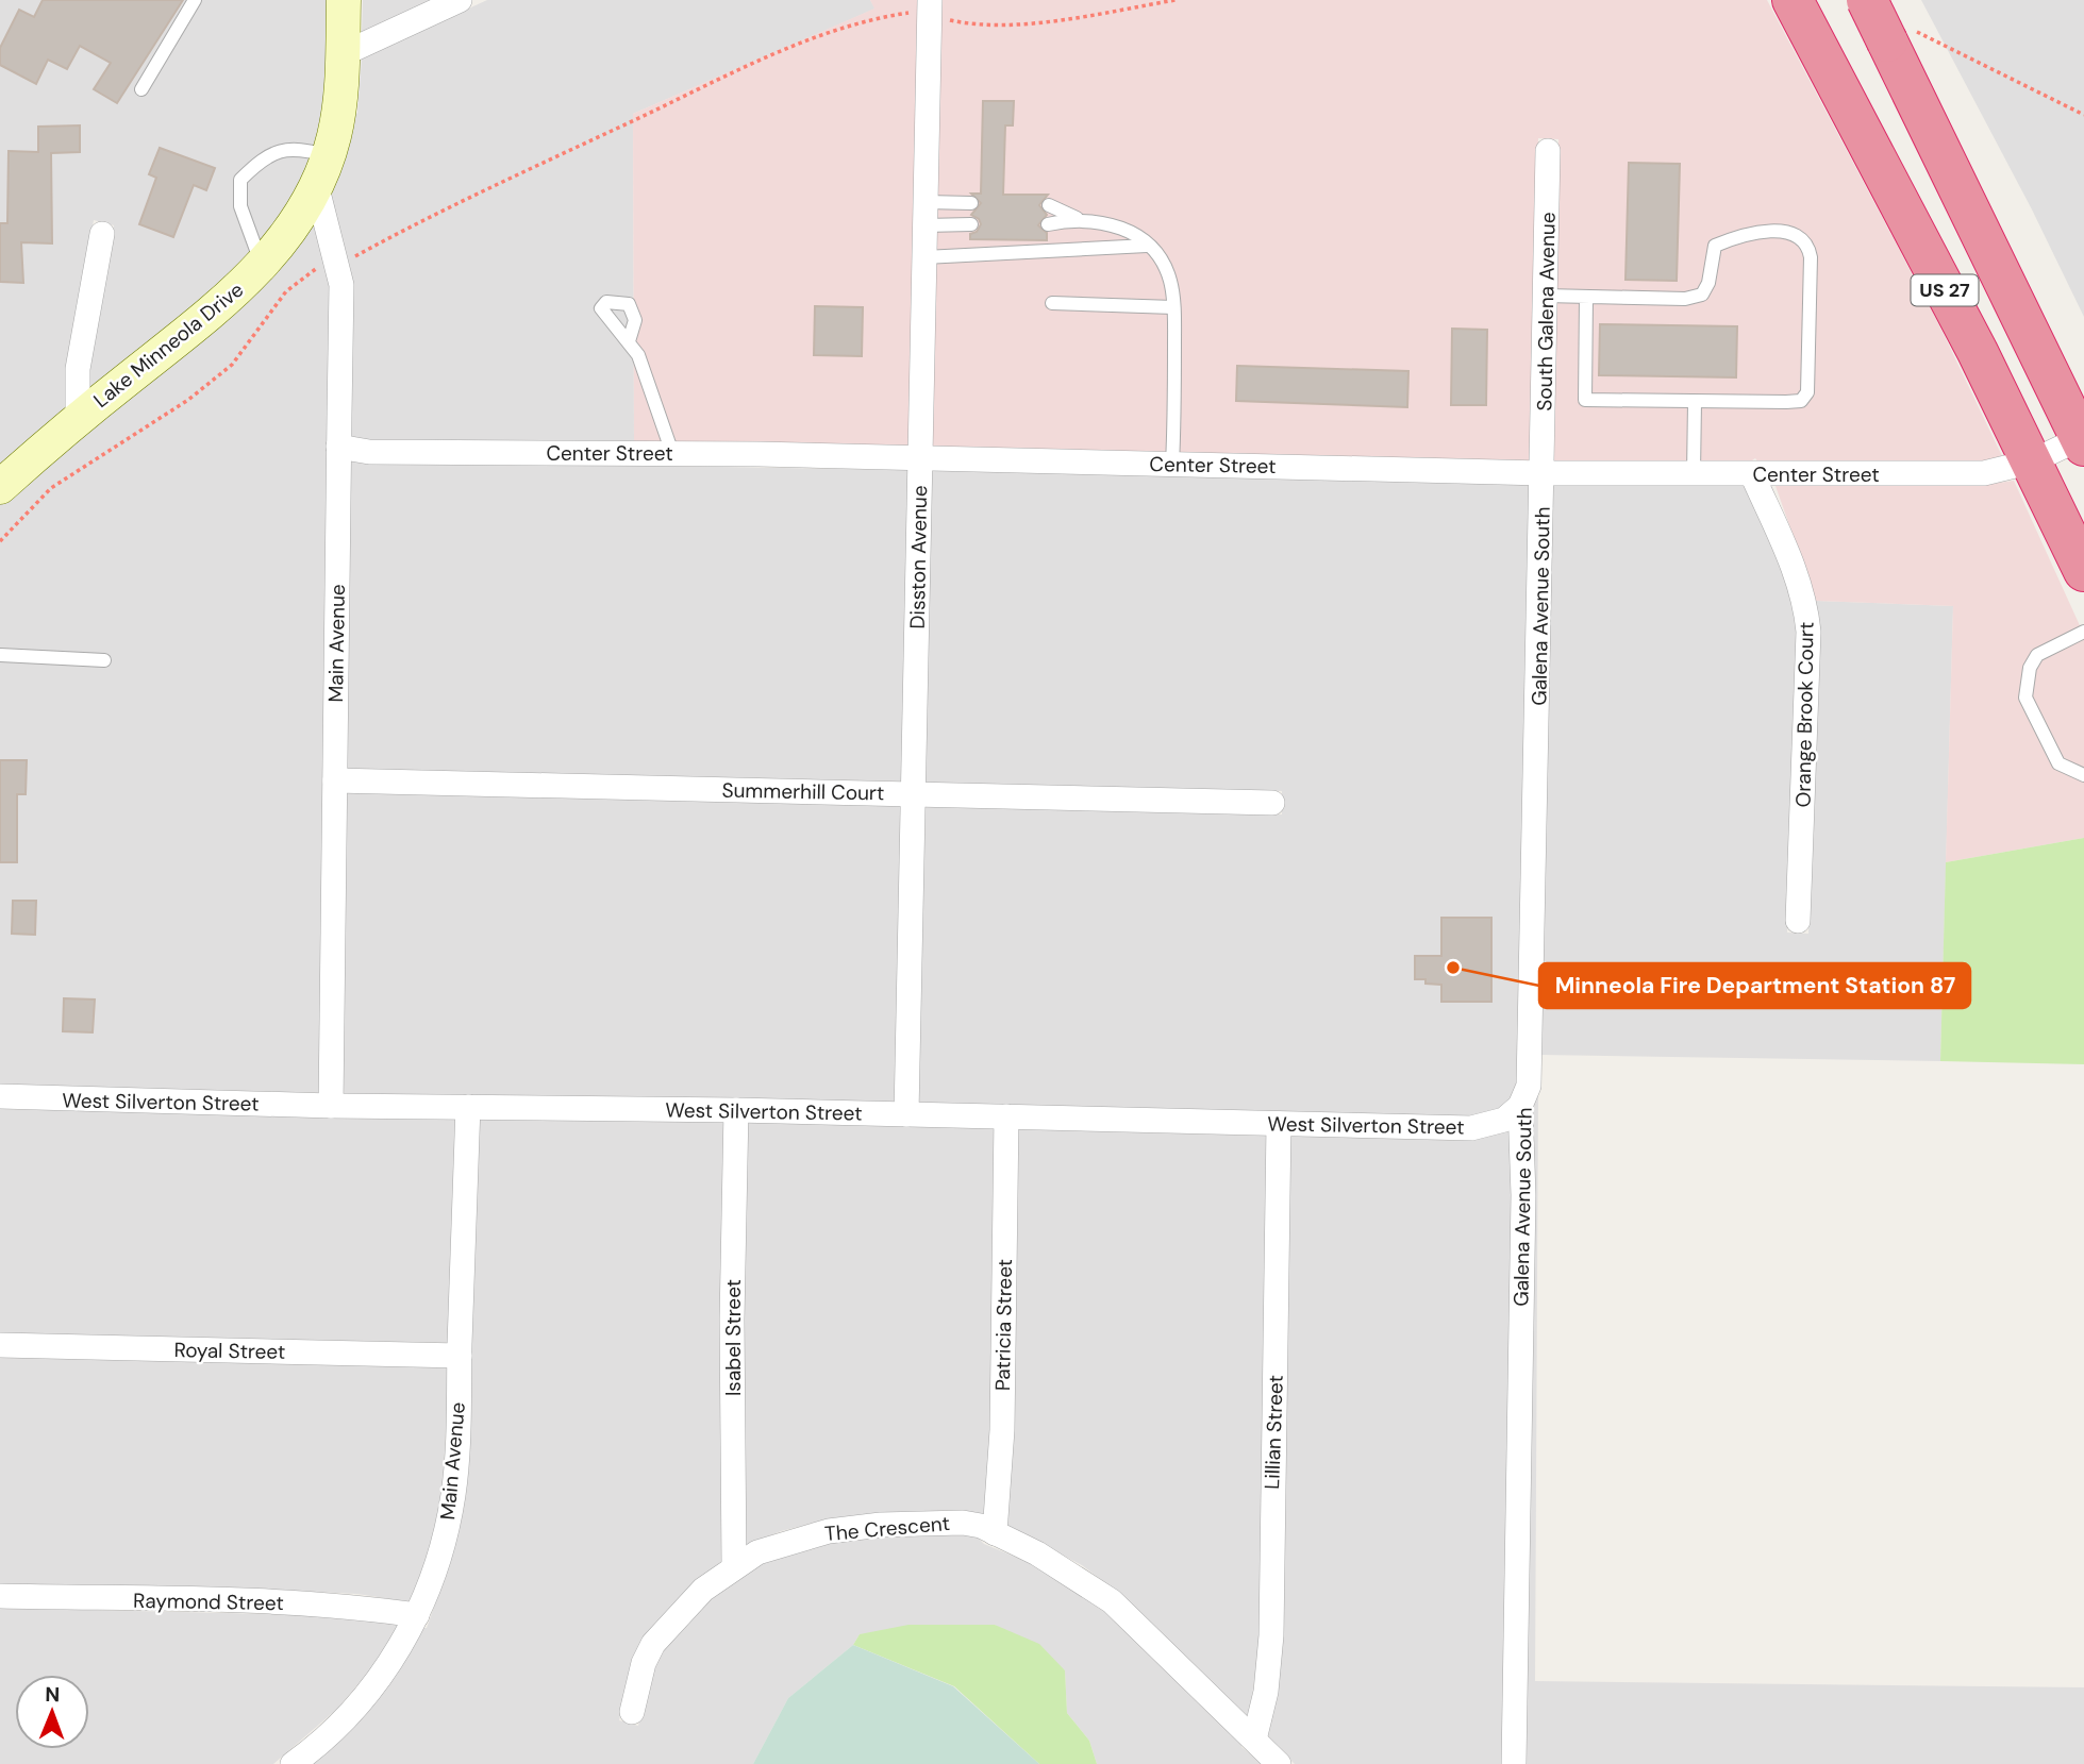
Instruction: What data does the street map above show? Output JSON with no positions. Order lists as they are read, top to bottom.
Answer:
{
  "streets": {
    "highway": ["US 27"],
    "street": [
      "South Galena Avenue",
      "Lake Minneola Drive",
      "Center Street",
      "Disston Avenue",
      "Galena Avenue South",
      "Main Avenue",
      "Orange Brook Court",
      "Summerhill Court",
      "West Silverton Street",
      "Patricia Street",
      "Isabel Street",
      "Royal Street",
      "Lillian Street",
      "The Crescent",
      "Raymond Street"
    ]
  },
  "crossings": [
    ["US 27", "Center Street"],
    ["South Galena Avenue", "Center Street"],
    ["South Galena Avenue", "Galena Avenue South"],
    ["Lake Minneola Drive", "Main Avenue"],
    ["Center Street", "Disston Avenue"],
    ["Center Street", "Galena Avenue South"],
    ["Center Street", "Main Avenue"],
    ["Center Street", "Orange Brook Court"],
    ["Disston Avenue", "Summerhill Court"],
    ["Disston Avenue", "West Silverton Street"],
    ["Galena Avenue South", "West Silverton Street"],
    ["Main Avenue", "Summerhill Court"],
    ["Main Avenue", "West Silverton Street"],
    ["Main Avenue", "Royal Street"],
    ["Main Avenue", "Raymond Street"],
    ["West Silverton Street", "Patricia Street"],
    ["West Silverton Street", "Isabel Street"],
    ["West Silverton Street", "Lillian Street"],
    ["Patricia Street", "The Crescent"],
    ["Isabel Street", "The Crescent"],
    ["Lillian Street", "The Crescent"]
  ],
  "places": ["Minneola Fire Department Station 87"],
  "north": "top"
}
